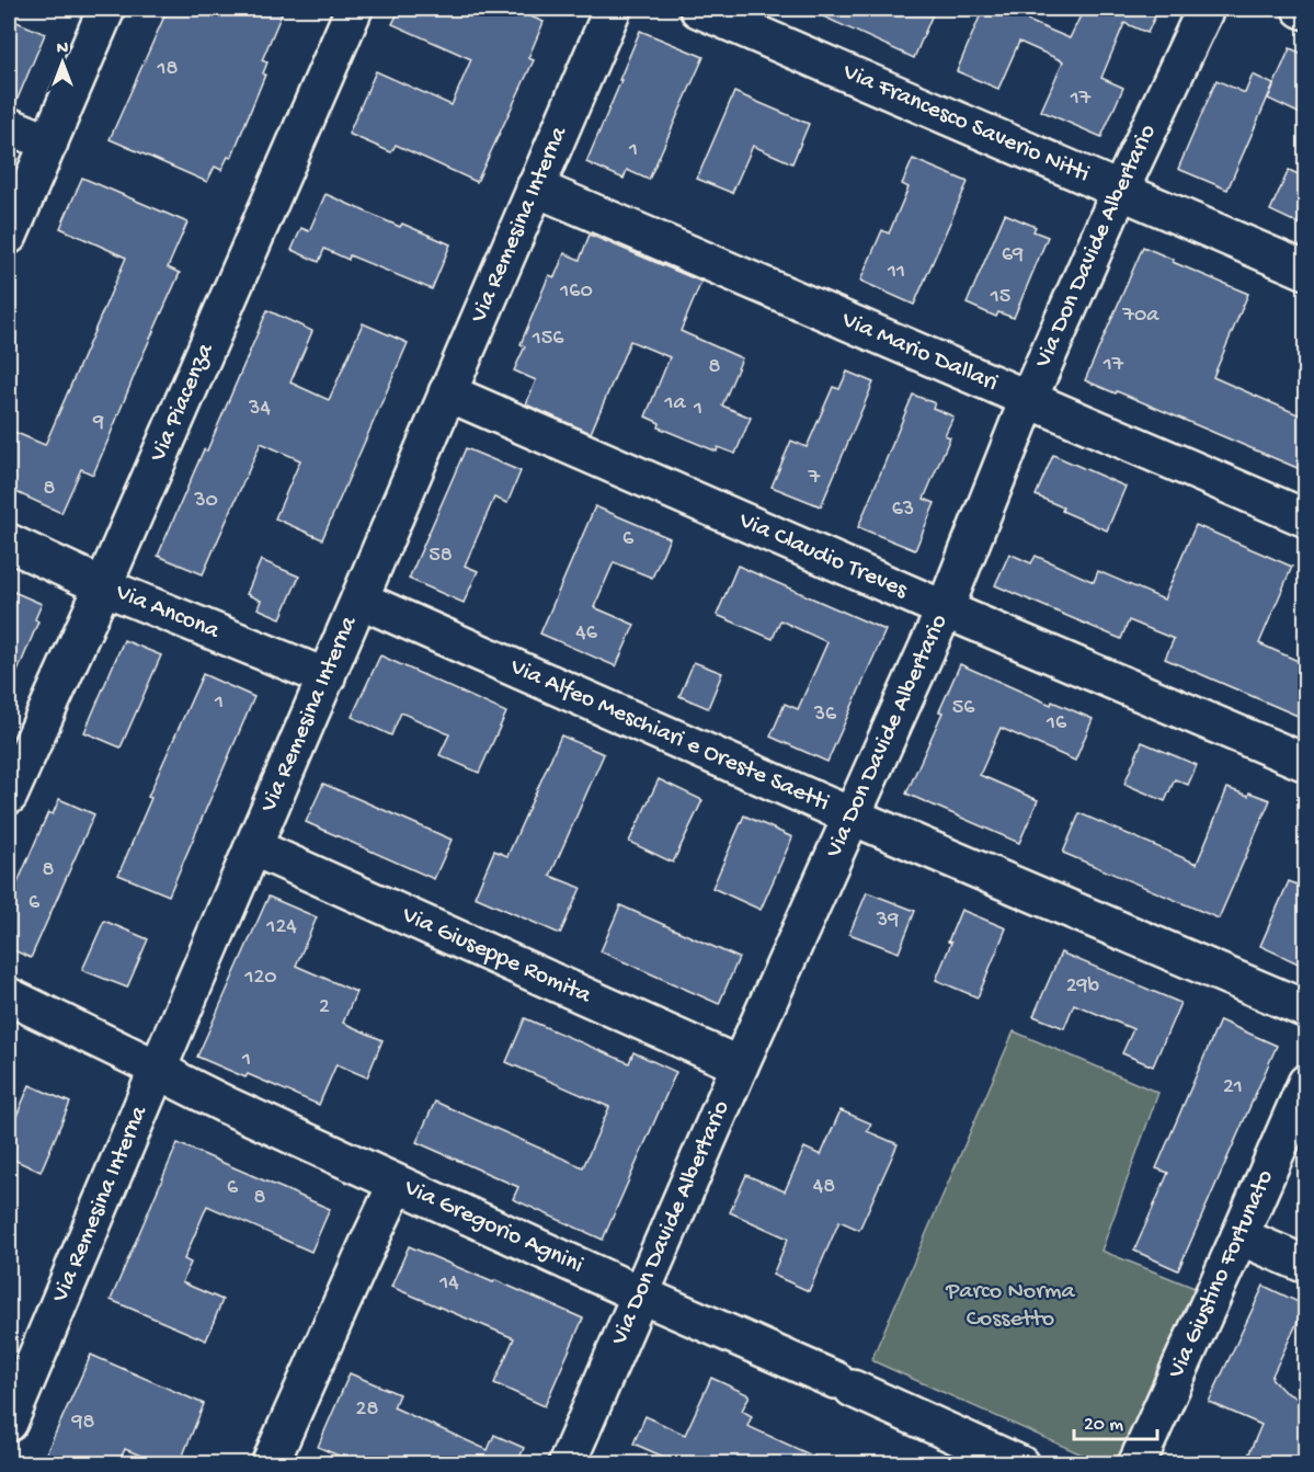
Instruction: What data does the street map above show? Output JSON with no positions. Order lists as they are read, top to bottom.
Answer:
{
  "streets": {
    "street": [
      "Via Francesco Saverio Nitti",
      "Via Remesina Interna",
      "Via Don Davide Albertario",
      "Via Mario Dallari",
      "Via Piacenza",
      "Via Claudio Treves",
      "Via Ancona",
      "Via Alfeo Meschiari e Oreste Saetti",
      "Via Giuseppe Romita",
      "Via Gregorio Agnini",
      "Via Giustino Fortunato"
    ]
  },
  "crossings": [
    ["Via Francesco Saverio Nitti", "Via Don Davide Albertario"],
    ["Via Remesina Interna", "Via Mario Dallari"],
    ["Via Remesina Interna", "Via Claudio Treves"],
    ["Via Remesina Interna", "Via Ancona"],
    ["Via Remesina Interna", "Via Alfeo Meschiari e Oreste Saetti"],
    ["Via Remesina Interna", "Via Giuseppe Romita"],
    ["Via Remesina Interna", "Via Gregorio Agnini"],
    ["Via Don Davide Albertario", "Via Mario Dallari"],
    ["Via Don Davide Albertario", "Via Claudio Treves"],
    ["Via Don Davide Albertario", "Via Alfeo Meschiari e Oreste Saetti"],
    ["Via Don Davide Albertario", "Via Giuseppe Romita"],
    ["Via Don Davide Albertario", "Via Gregorio Agnini"],
    ["Via Piacenza", "Via Ancona"]
  ],
  "parks": ["Parco Norma Cossetto"],
  "house_numbers": [
    "18",
    "17",
    "1",
    "69",
    "11",
    "160",
    "15",
    "70a",
    "156",
    "17",
    "8",
    "1a",
    "34",
    "1",
    "9",
    "7",
    "8",
    "30",
    "63",
    "6",
    "58",
    "46",
    "1",
    "56",
    "36",
    "16",
    "8",
    "6",
    "39",
    "124",
    "120",
    "29b",
    "2",
    "1",
    "21",
    "48",
    "6",
    "8",
    "14",
    "28",
    "98"
  ],
  "scale_bar": "20 m",
  "north": "top"
}
